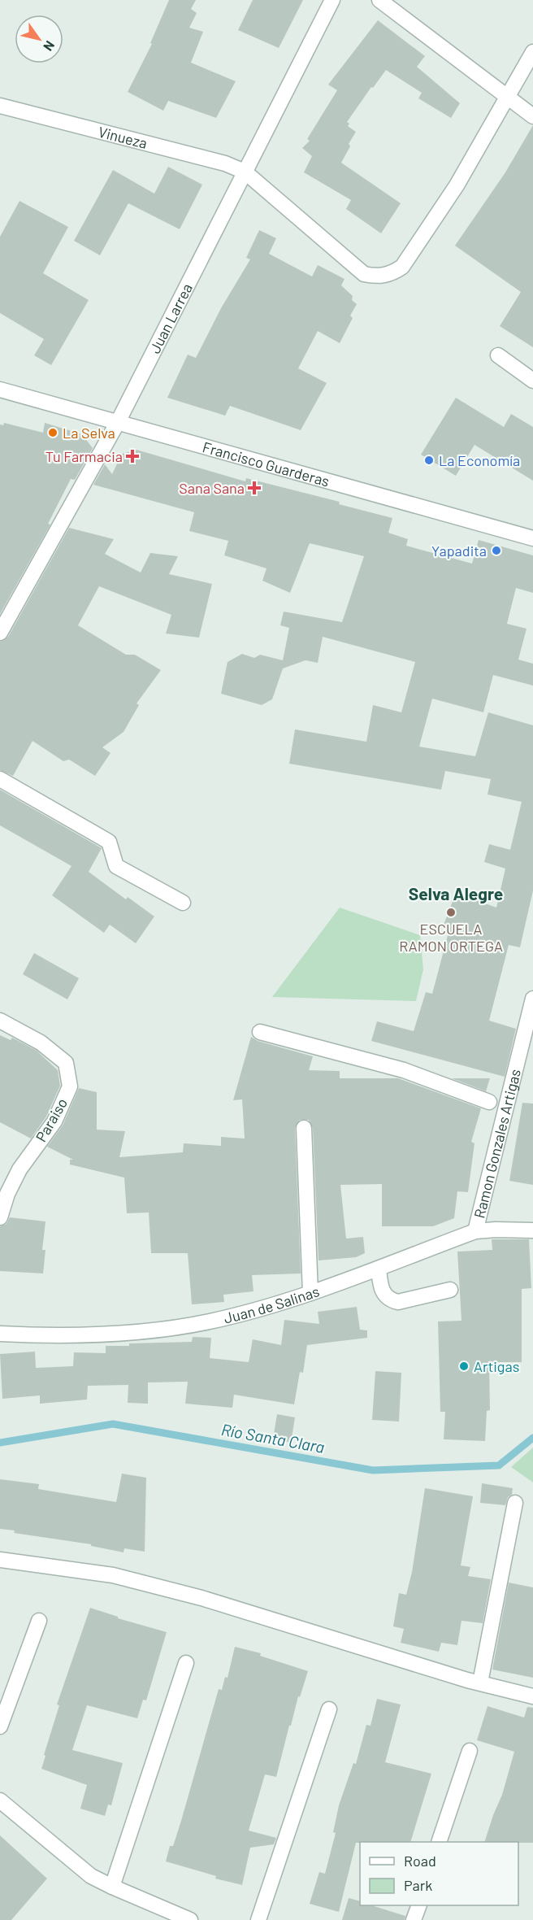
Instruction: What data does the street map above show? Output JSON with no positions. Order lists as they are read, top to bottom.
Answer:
{
  "streets": {
    "street": [
      "Vinueza",
      "Juan Larrea",
      "Francisco Guarderas",
      "Paraiso",
      "Ramon Gonzales Artigas",
      "Juan de Salinas"
    ]
  },
  "crossings": [
    ["Vinueza", "Juan Larrea"],
    ["Juan Larrea", "Francisco Guarderas"],
    ["Ramon Gonzales Artigas", "Juan de Salinas"]
  ],
  "districts": ["Selva Alegre"],
  "water": ["Río Santa Clara"],
  "places": {
    "other": [
      "La Selva",
      "La Economía",
      "Yapadita",
      "ESCUELA RAMON ORTEGA",
      "Artigas"
    ],
    "health": ["Tu Farmacia", "Sana Sana"]
  },
  "legend": ["Road", "Park"],
  "north": "bottom right"
}
